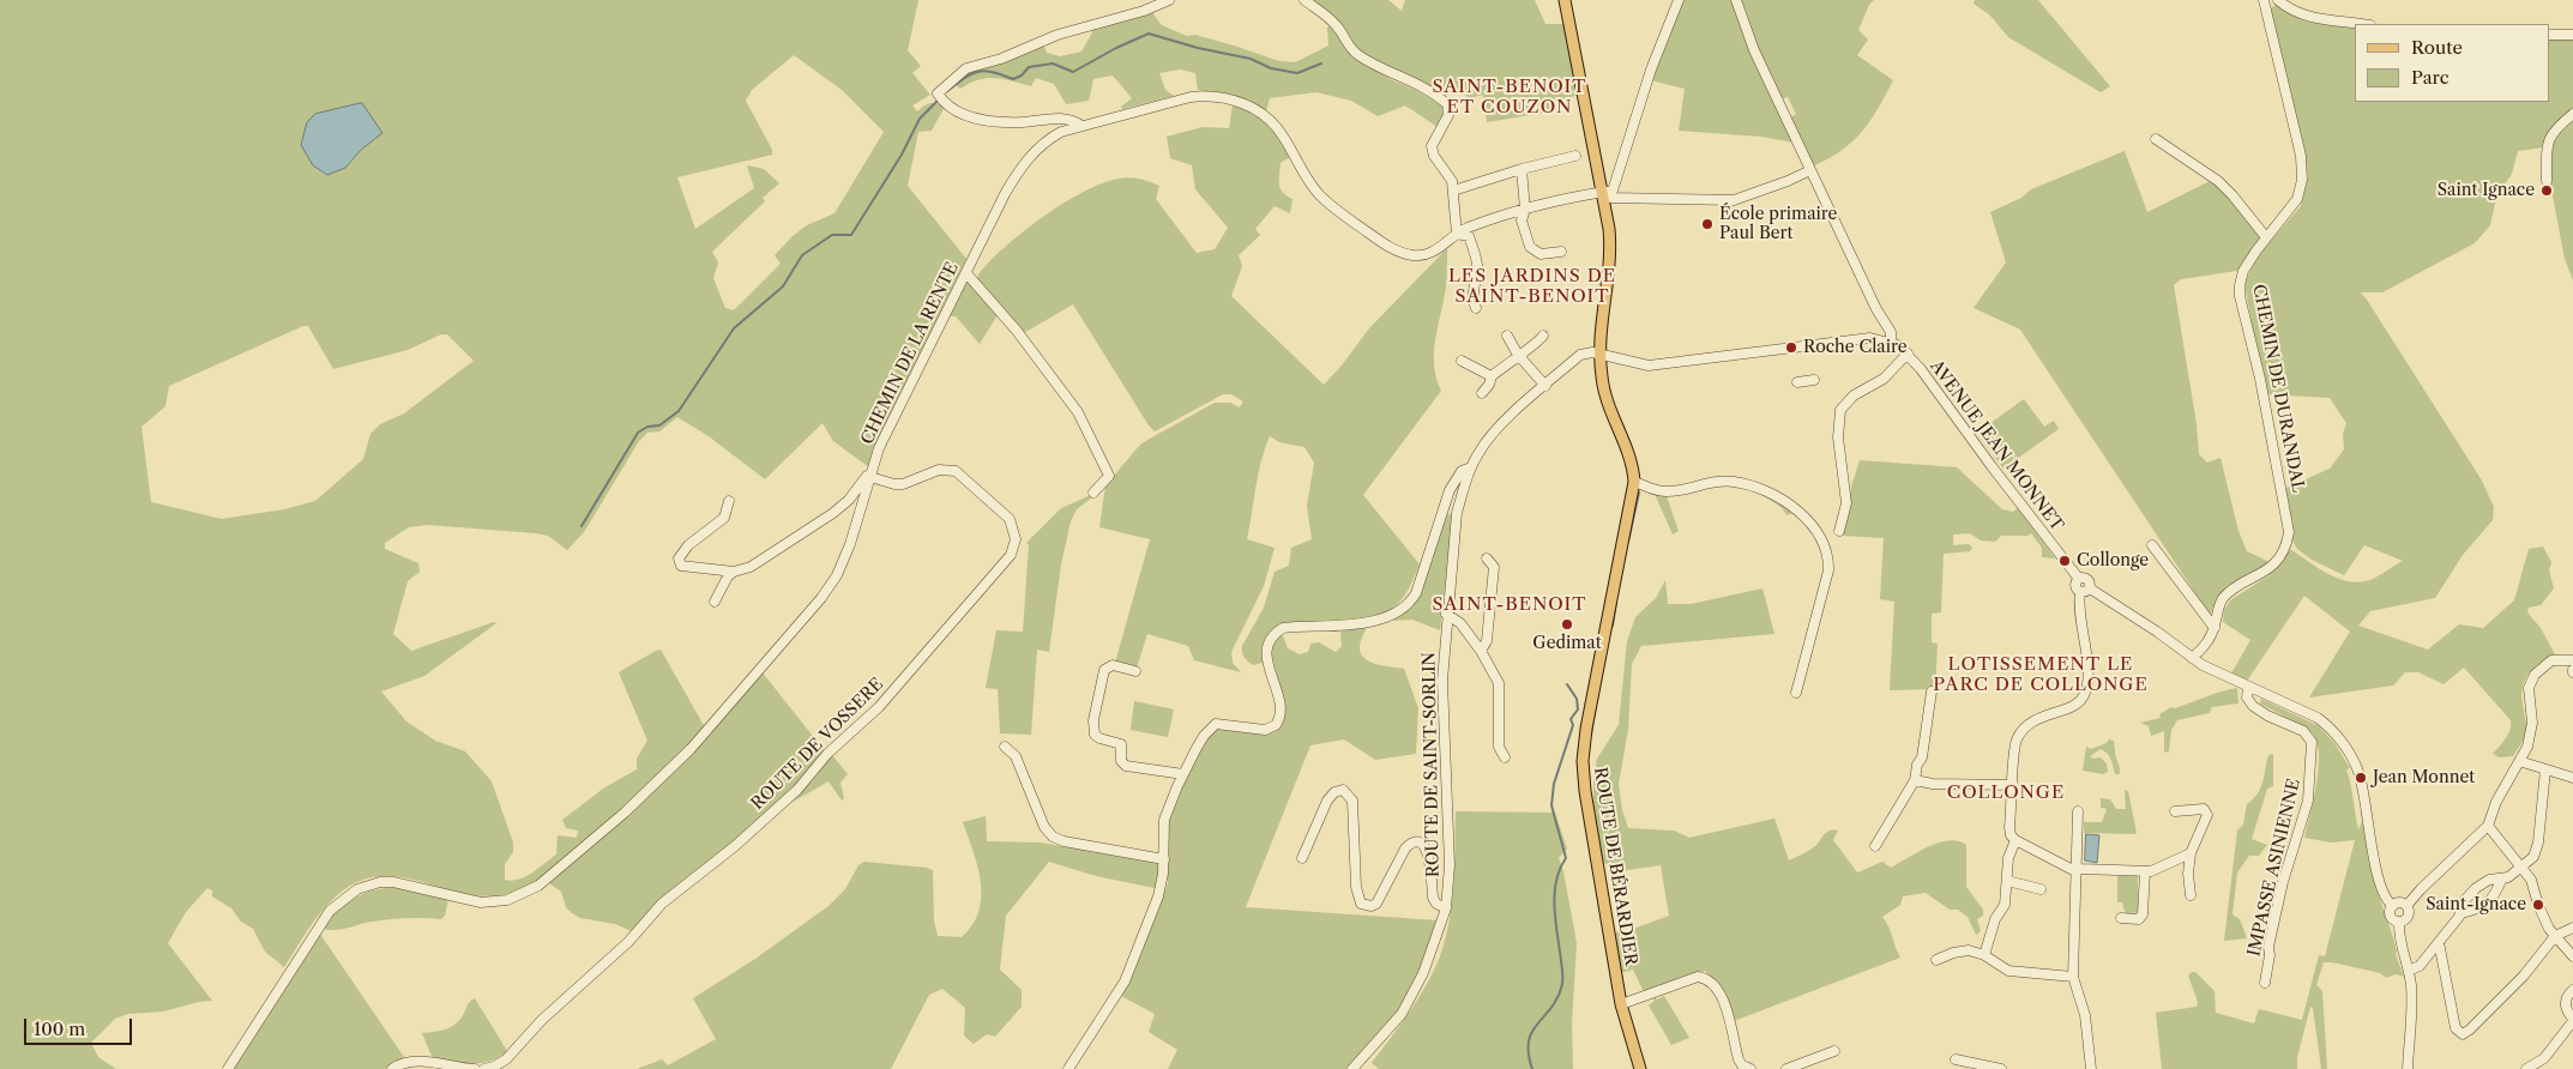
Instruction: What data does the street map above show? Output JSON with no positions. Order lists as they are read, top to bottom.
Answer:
{
  "streets": {
    "main road": ["ROUTE DE BÉRARDIER"],
    "street": [
      "CHEMIN DE LA RENTE",
      "CHEMIN DE DURANDAL",
      "AVENUE JEAN MONNET",
      "ROUTE DE VOSSERE",
      "ROUTE DE SAINT-SORLIN",
      "IMPASSE ASINIENNE"
    ]
  },
  "crossings": [
    ["CHEMIN DE LA RENTE", "ROUTE DE VOSSERE"],
    ["CHEMIN DE LA RENTE", "ROUTE DE BÉRARDIER"],
    ["AVENUE JEAN MONNET", "ROUTE DE SAINT-SORLIN"],
    ["AVENUE JEAN MONNET", "ROUTE DE BÉRARDIER"],
    ["ROUTE DE SAINT-SORLIN", "ROUTE DE BÉRARDIER"]
  ],
  "districts": [
    "SAINT-BENOIT ET COUZON",
    "LES JARDINS DE SAINT-BENOIT",
    "SAINT-BENOIT",
    "LOTISSEMENT LE PARC DE COLLONGE",
    "COLLONGE"
  ],
  "places": [
    "Saint Ignace",
    "École primaire Paul Bert",
    "Roche Claire",
    "Collonge",
    "Gedimat",
    "Jean Monnet",
    "Saint-Ignace"
  ],
  "legend": ["Route", "Parc"],
  "scale_bar": "100 m"
}
